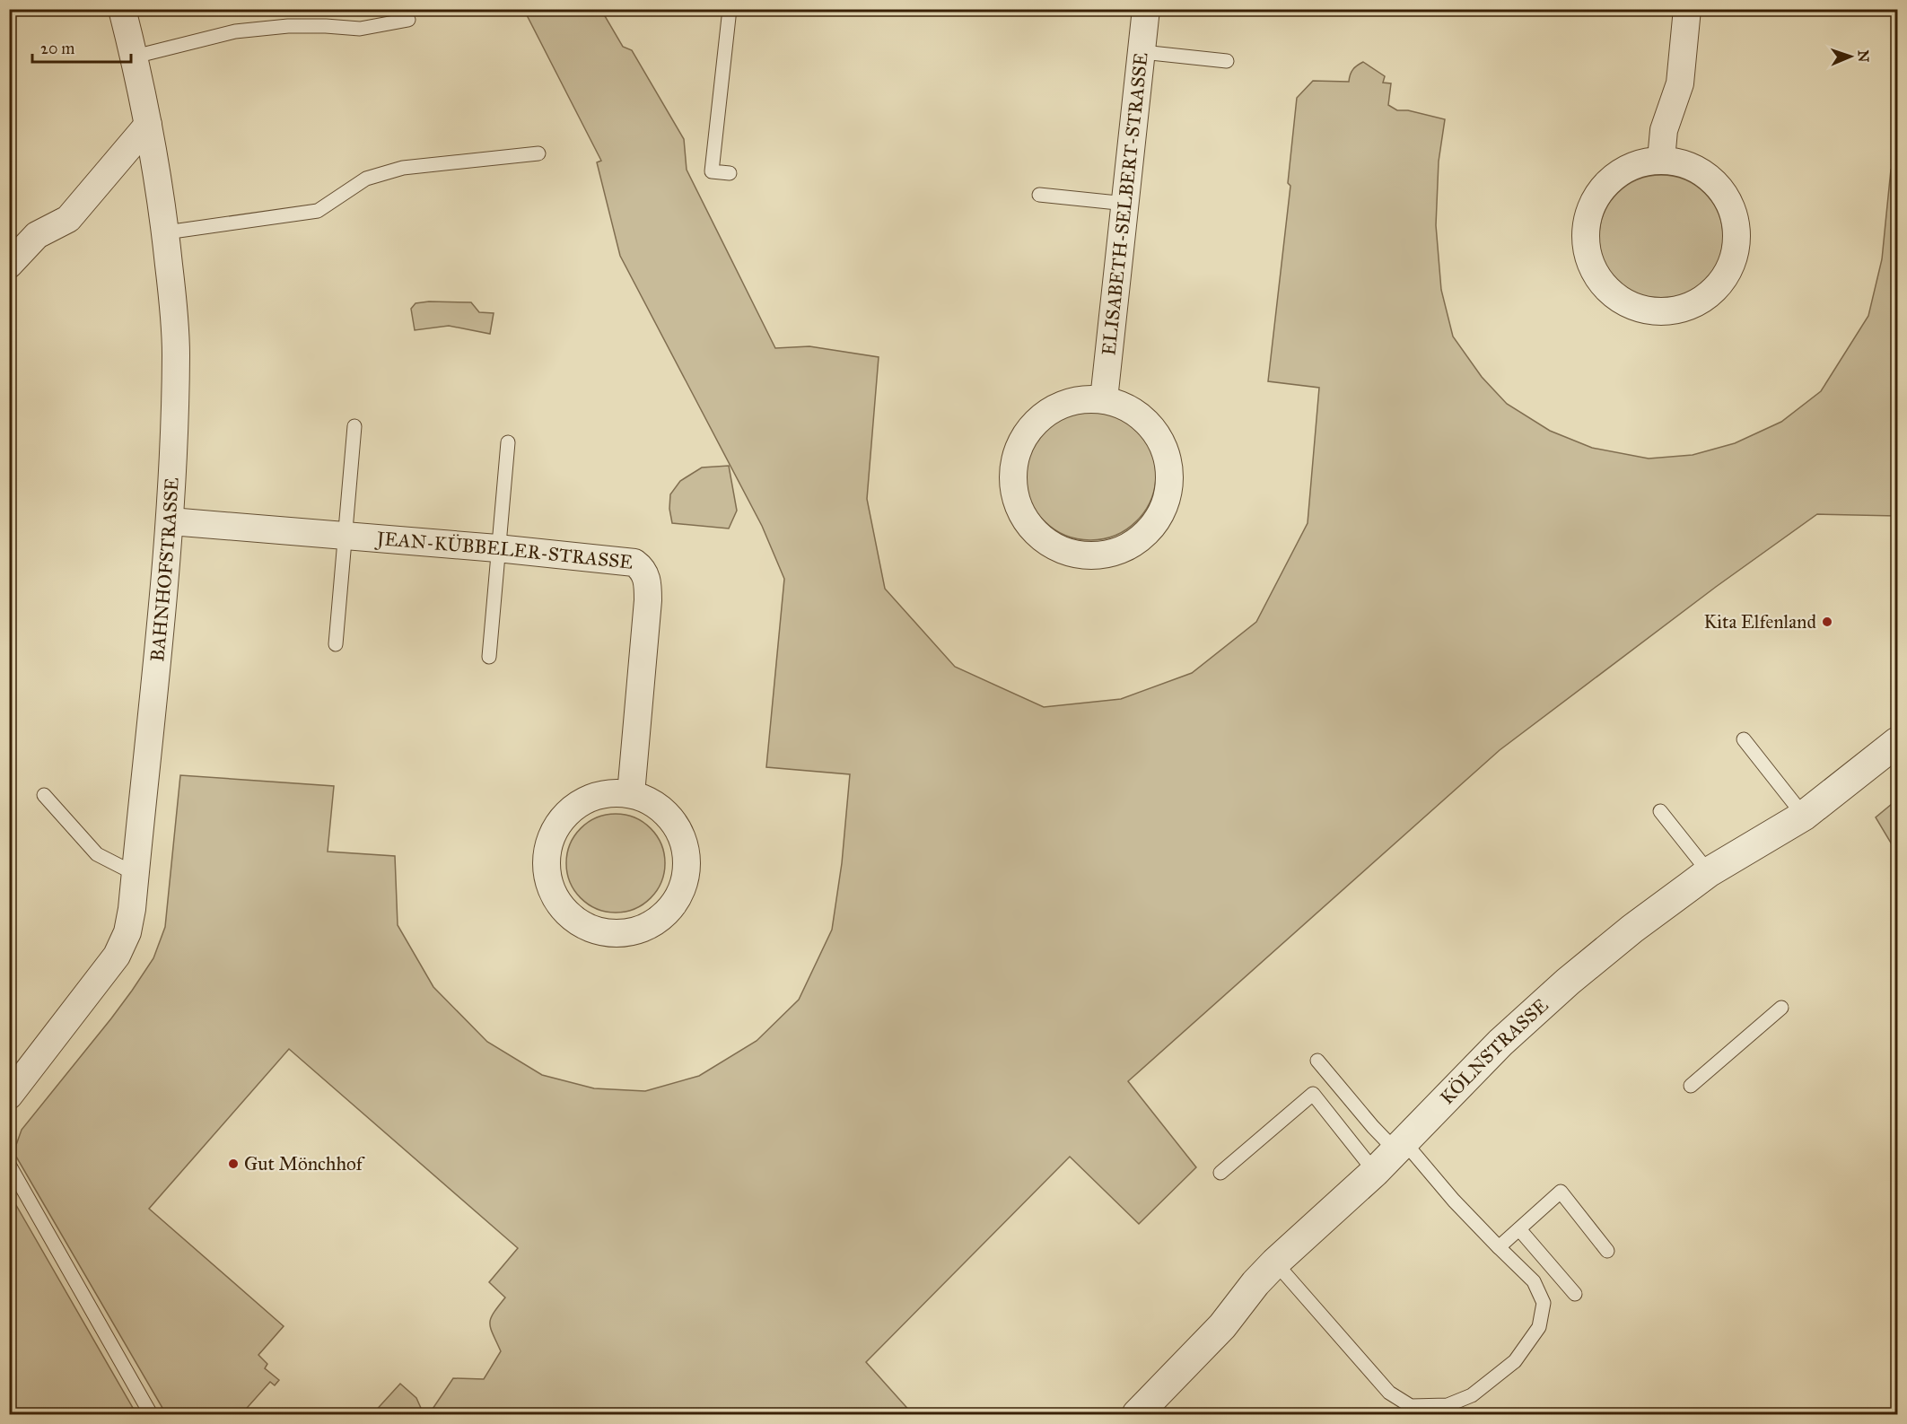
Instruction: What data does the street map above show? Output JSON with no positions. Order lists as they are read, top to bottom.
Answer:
{
  "streets": {
    "street": [
      "ELISABETH-SELBERT-STRASSE",
      "JEAN-KÜBBELER-STRASSE",
      "BAHNHOFSTRASSE",
      "KÖLNSTRASSE"
    ]
  },
  "crossings": [
    ["JEAN-KÜBBELER-STRASSE", "BAHNHOFSTRASSE"]
  ],
  "places": ["Kita Elfenland", "Gut Mönchhof"],
  "scale_bar": "20 m",
  "north": "right"
}
